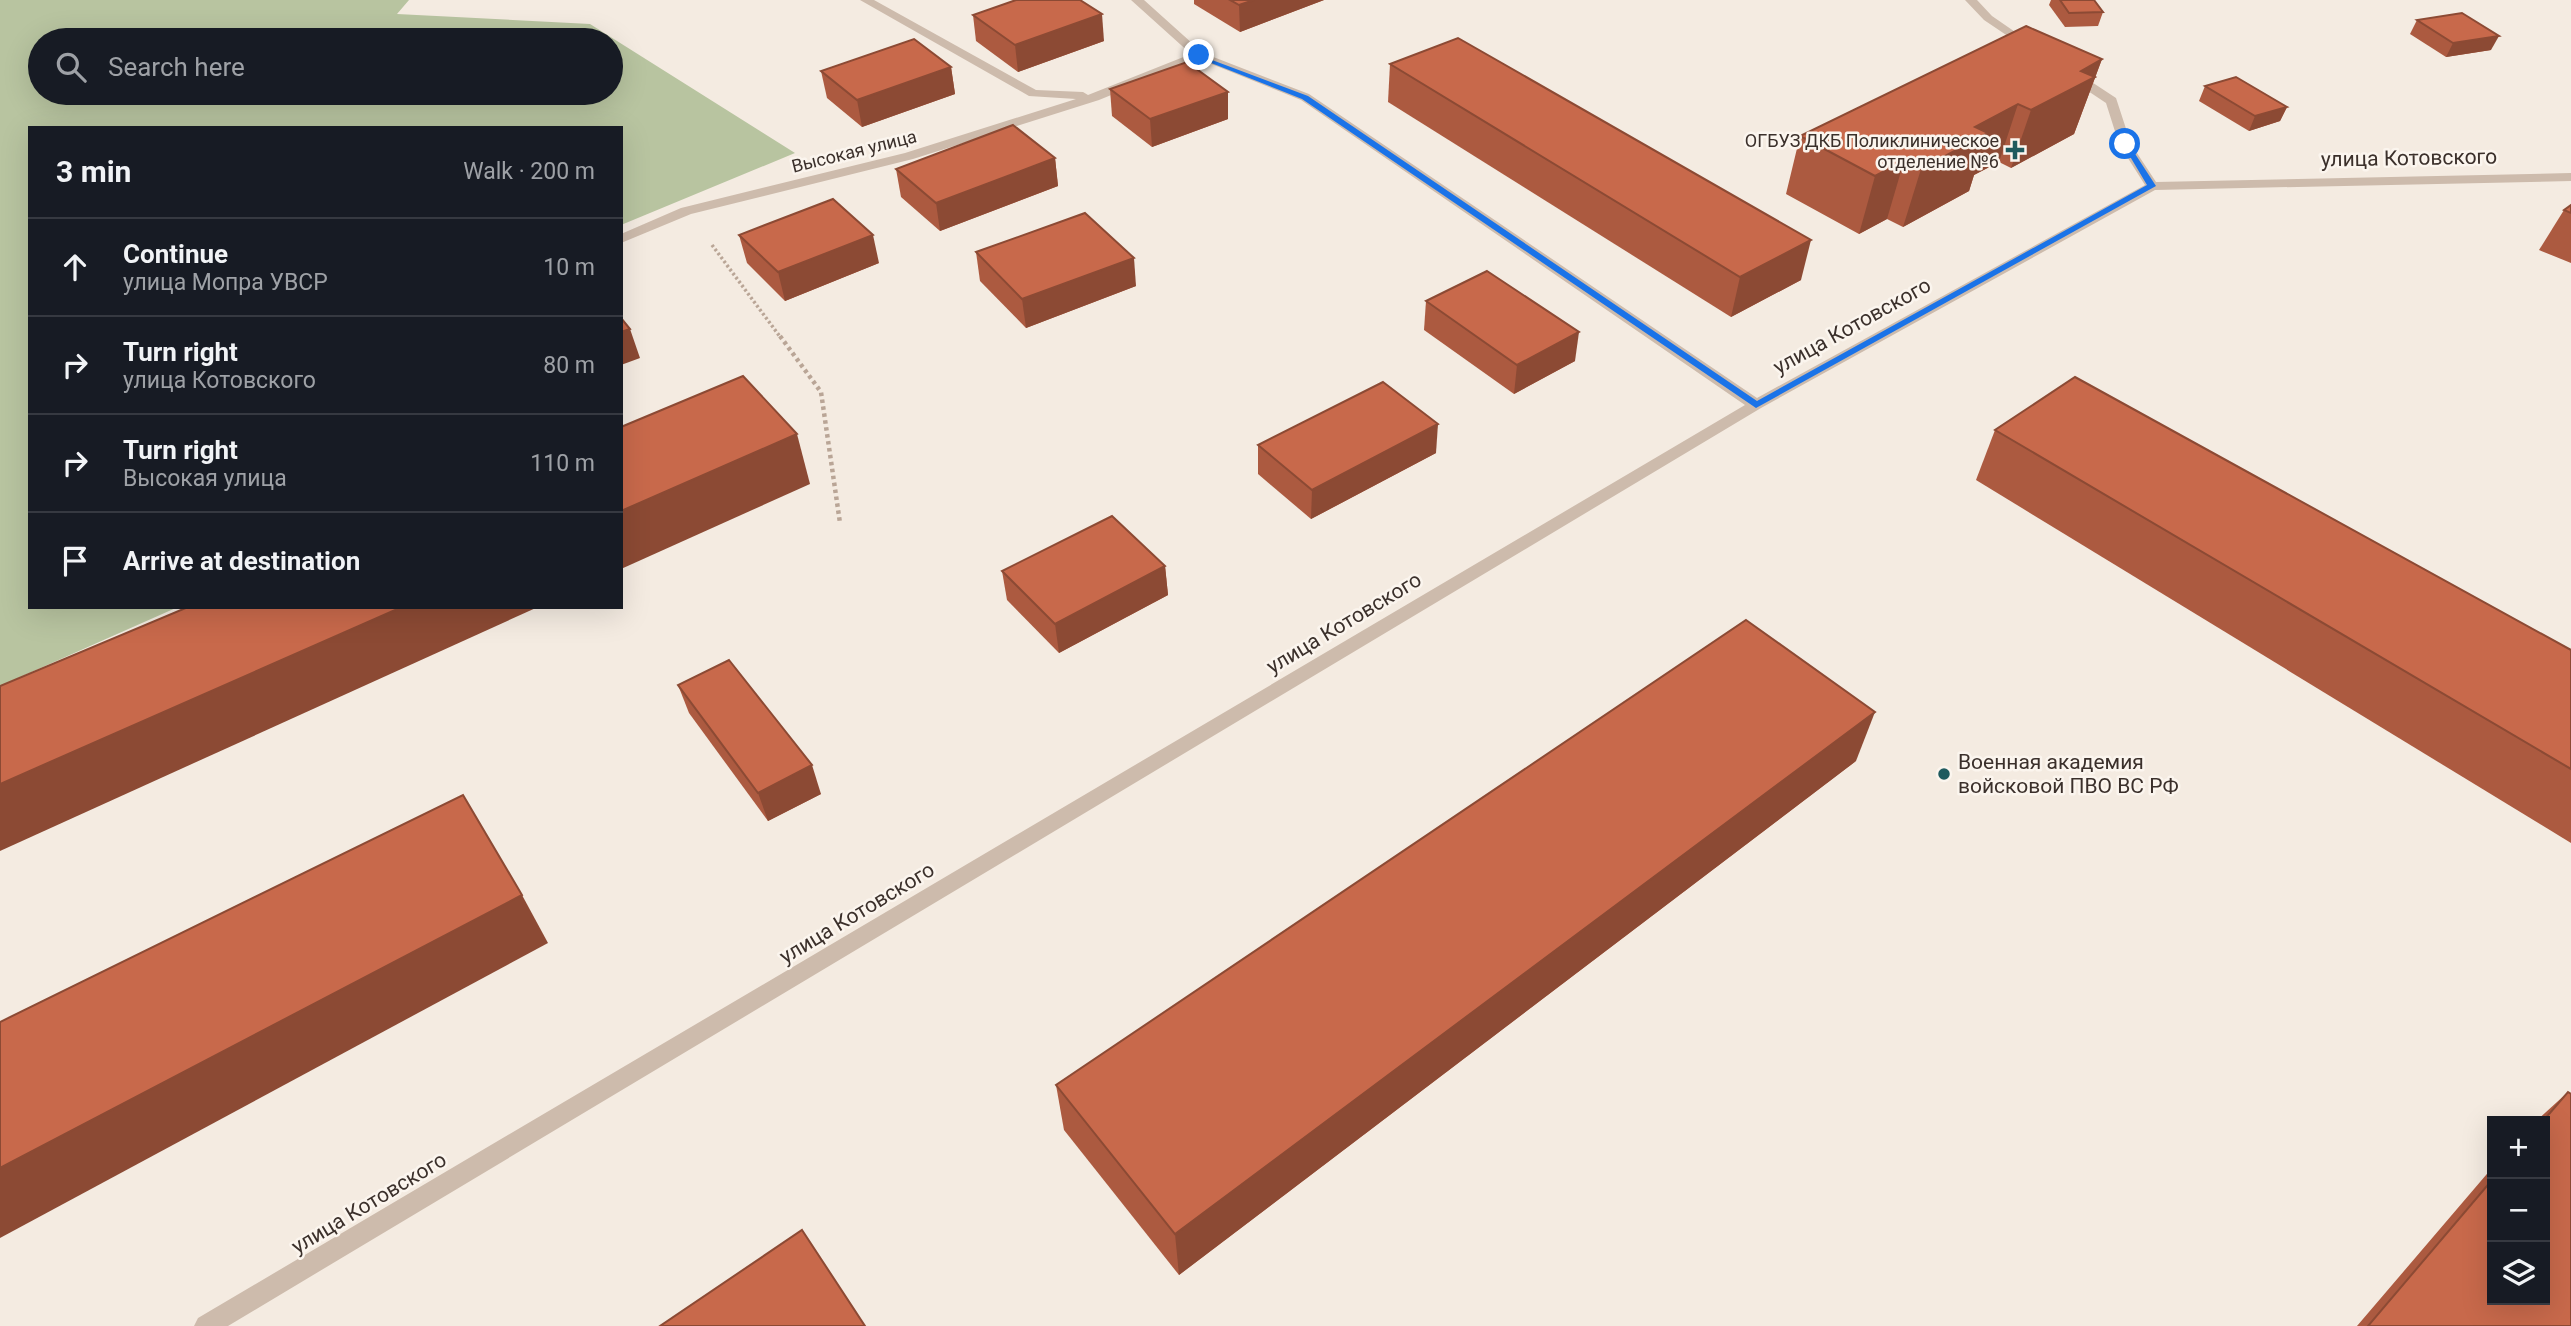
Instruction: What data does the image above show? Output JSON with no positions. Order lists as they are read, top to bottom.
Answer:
{
  "streets": {
    "street": ["Высокая улица", "улица Котовского"]
  },
  "places": {
    "health": ["ОГБУЗ ДКБ Поликлиническое отделение №6"],
    "other": ["Военная академия войсковой ПВО ВС РФ"]
  },
  "page": {
    "search": "Search here",
    "heading": ["3 min", "Walk · 200 m"],
    "list": [
      ["Continue", "улица Мопра УВСР", "10 m"],
      ["Turn right", "улица Котовского", "80 m"],
      ["Turn right", "Высокая улица", "110 m"],
      "Arrive at destination"
    ],
    "map_buttons": ["+", "−"]
  }
}
